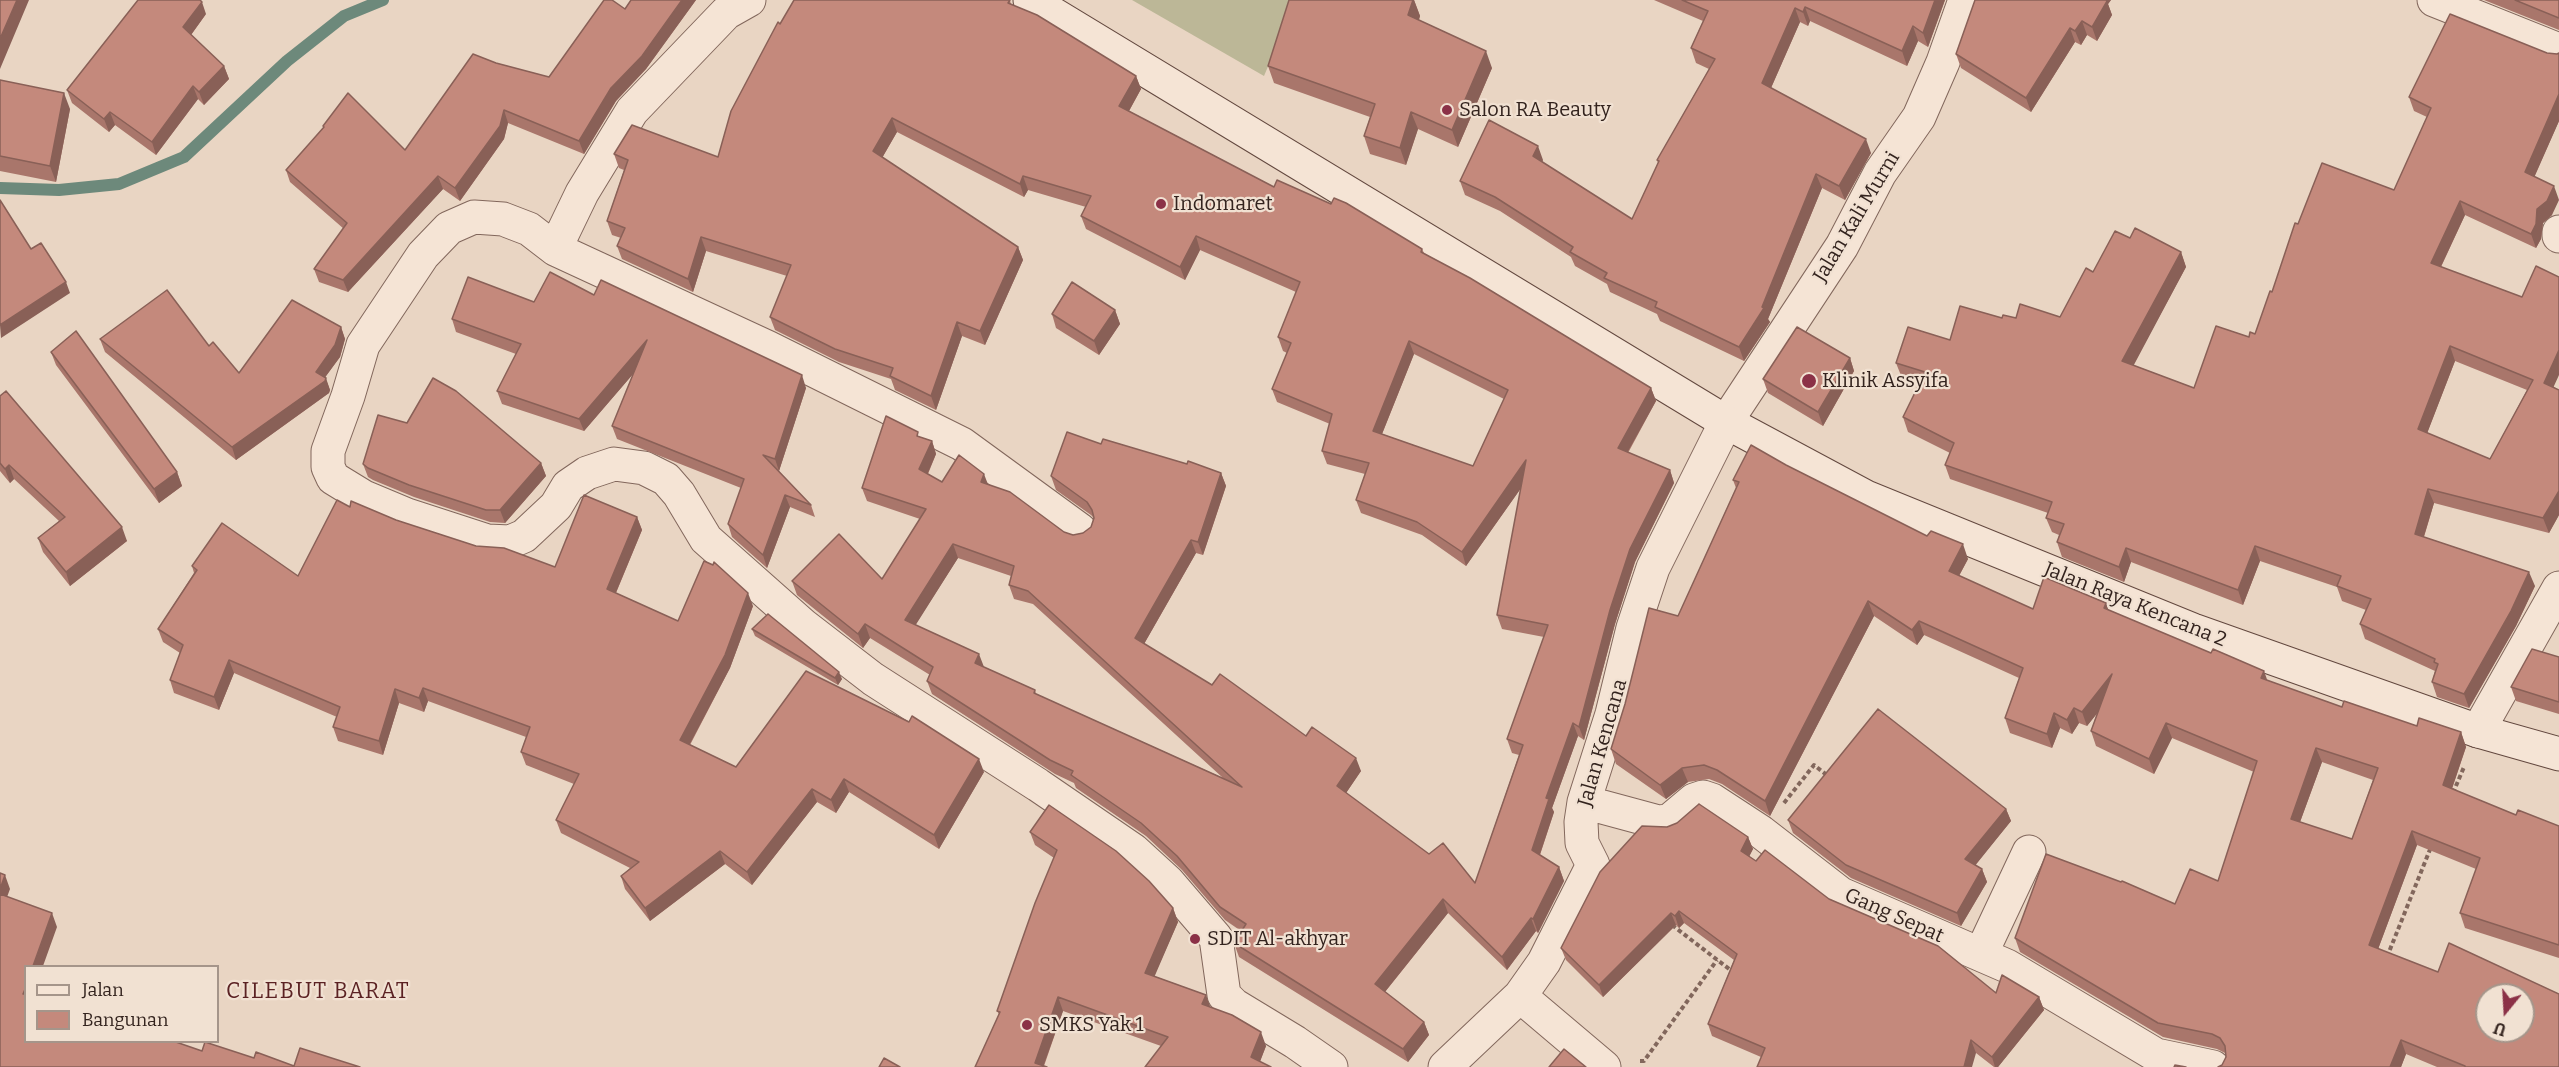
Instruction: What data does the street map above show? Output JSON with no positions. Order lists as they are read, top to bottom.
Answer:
{
  "streets": {
    "street": [
      "Jalan Kali Murni",
      "Jalan Raya Kencana 2",
      "Jalan Kencana",
      "Gang Sepat"
    ]
  },
  "crossings": [
    ["Jalan Kali Murni", "Jalan Raya Kencana 2"],
    ["Jalan Kali Murni", "Jalan Kencana"],
    ["Jalan Raya Kencana 2", "Jalan Kencana"],
    ["Jalan Kencana", "Gang Sepat"]
  ],
  "districts": ["CILEBUT BARAT"],
  "places": [
    "Salon RA Beauty",
    "Indomaret",
    "Klinik Assyifa",
    "SDIT Al-akhyar",
    "SMKS Yak 1"
  ],
  "legend": ["Jalan", "Bangunan"],
  "north": "bottom"
}
